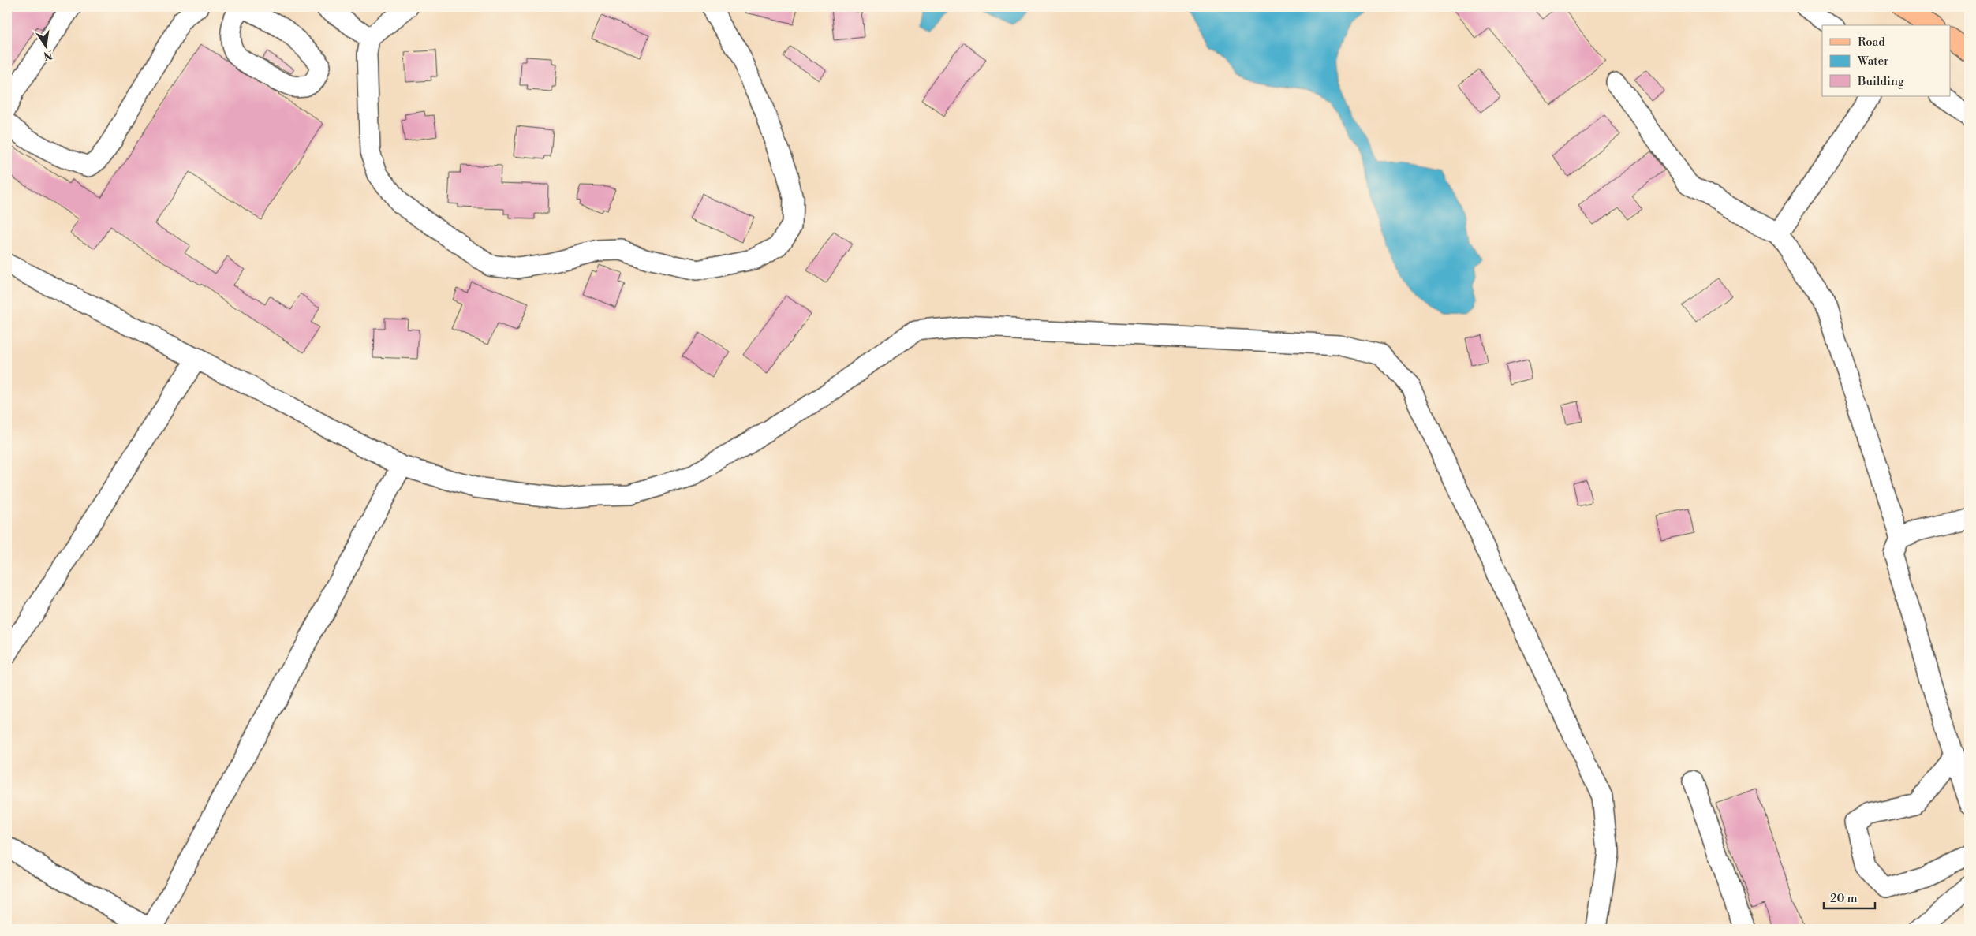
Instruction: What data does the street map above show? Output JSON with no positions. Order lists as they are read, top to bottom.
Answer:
{
  "legend": ["Road", "Water", "Building"],
  "scale_bar": "20 m",
  "north": "bottom"
}
